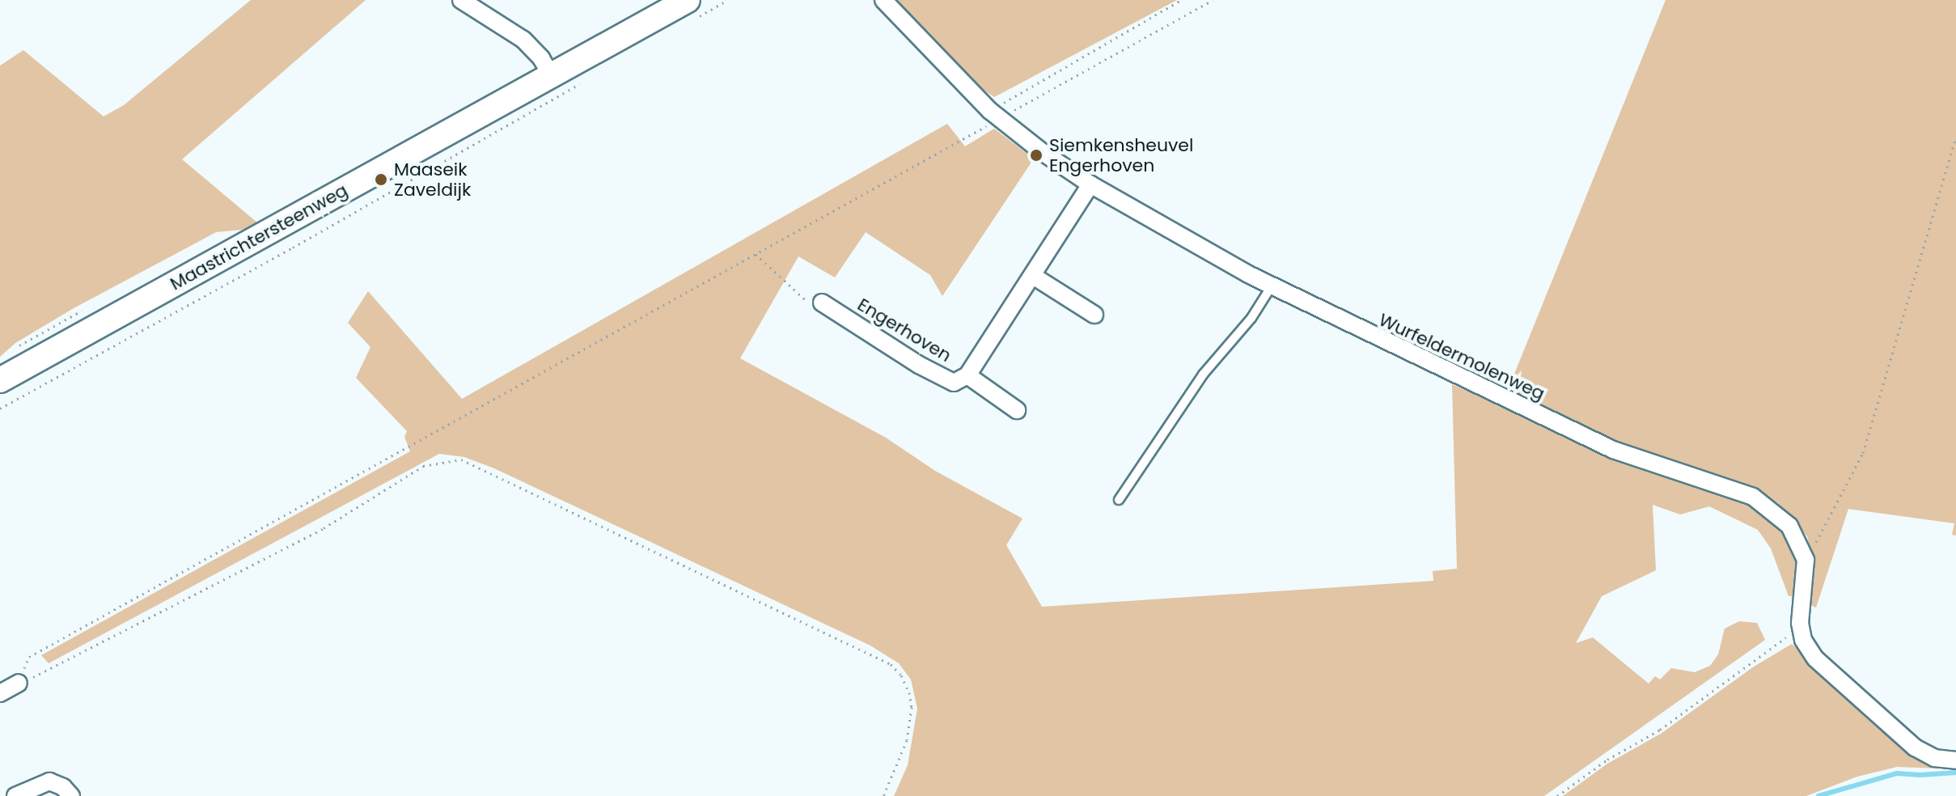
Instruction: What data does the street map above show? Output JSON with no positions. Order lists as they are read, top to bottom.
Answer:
{
  "streets": {
    "main road": ["Maastrichtersteenweg"],
    "street": ["Engerhoven", "Wurfeldermolenweg"]
  },
  "crossings": [
    ["Engerhoven", "Wurfeldermolenweg"]
  ],
  "places": ["Siemkensheuvel Engerhoven", "Maaseik Zaveldijk"]
}
